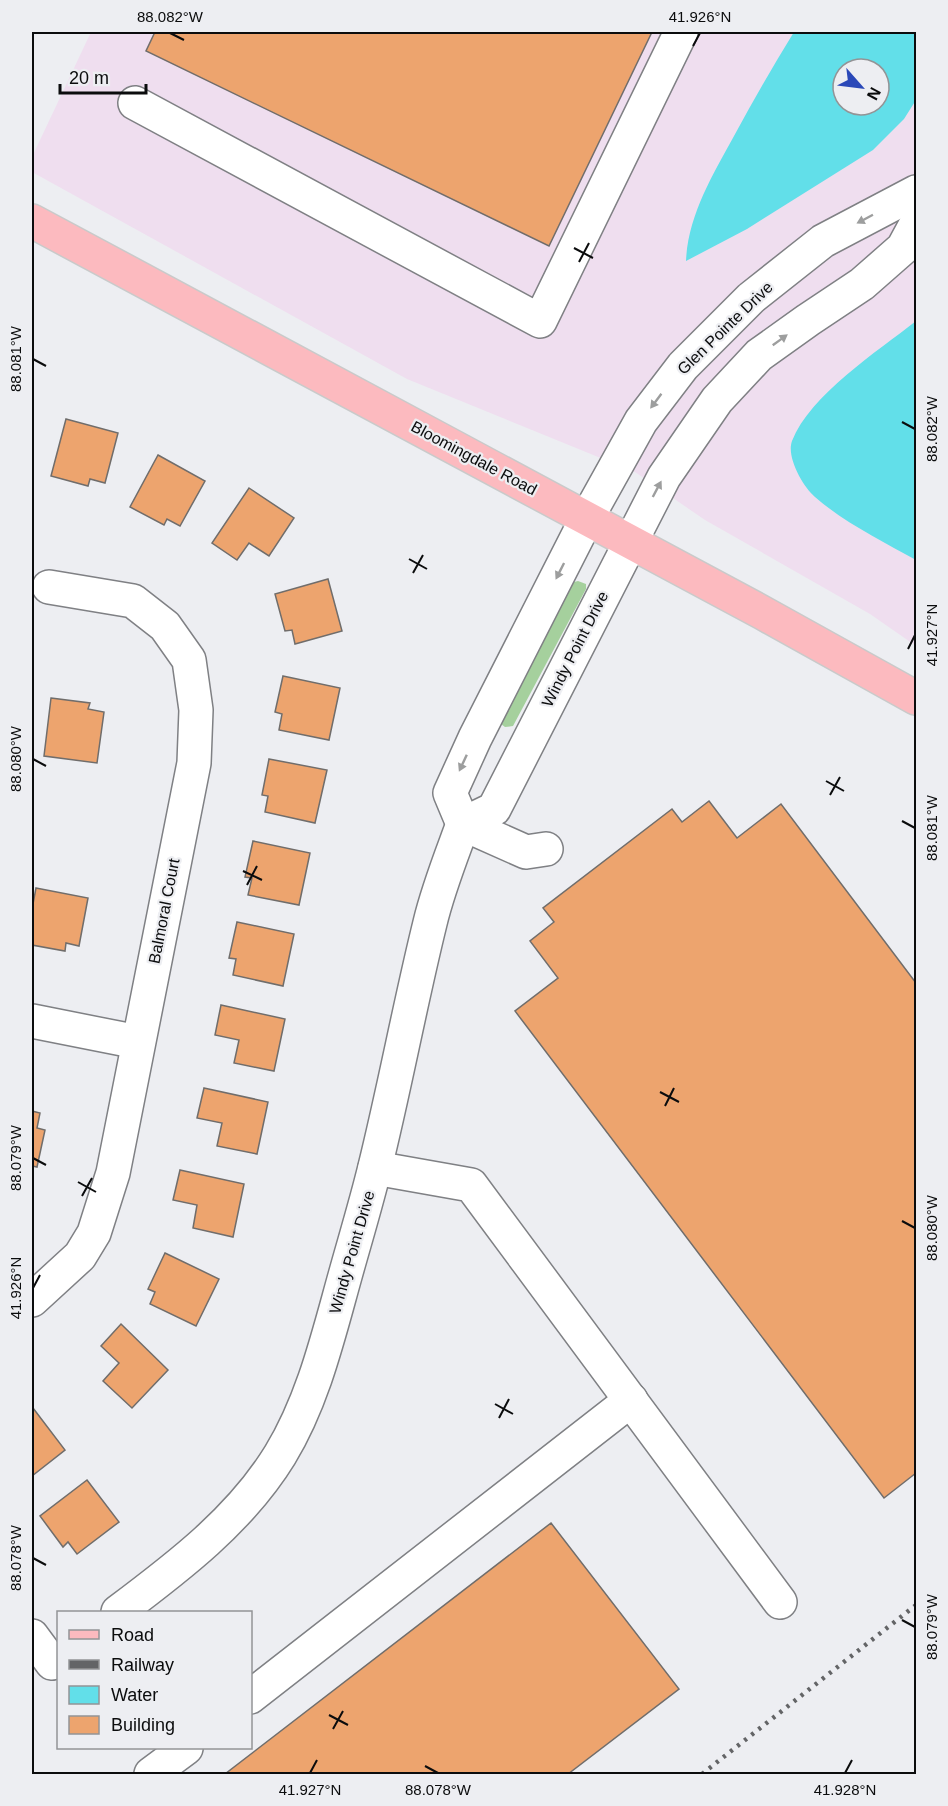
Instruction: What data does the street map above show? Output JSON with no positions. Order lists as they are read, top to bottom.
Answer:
{
  "streets": {
    "main road": ["Bloomingdale Road"],
    "street": ["Glen Pointe Drive", "Windy Point Drive", "Balmoral Court"]
  },
  "crossings": [
    ["Glen Pointe Drive", "Bloomingdale Road"],
    ["Bloomingdale Road", "Windy Point Drive"]
  ],
  "legend": [
    "Road",
    "Railway",
    "Water",
    "Building"
  ],
  "scale_bar": "20 m",
  "north": "bottom right",
  "coordinates": [
    "88.082°W",
    "41.926°N",
    "88.081°W",
    "41.927°N",
    "88.080°W",
    "88.079°W",
    "88.078°W",
    "41.928°N"
  ]
}
